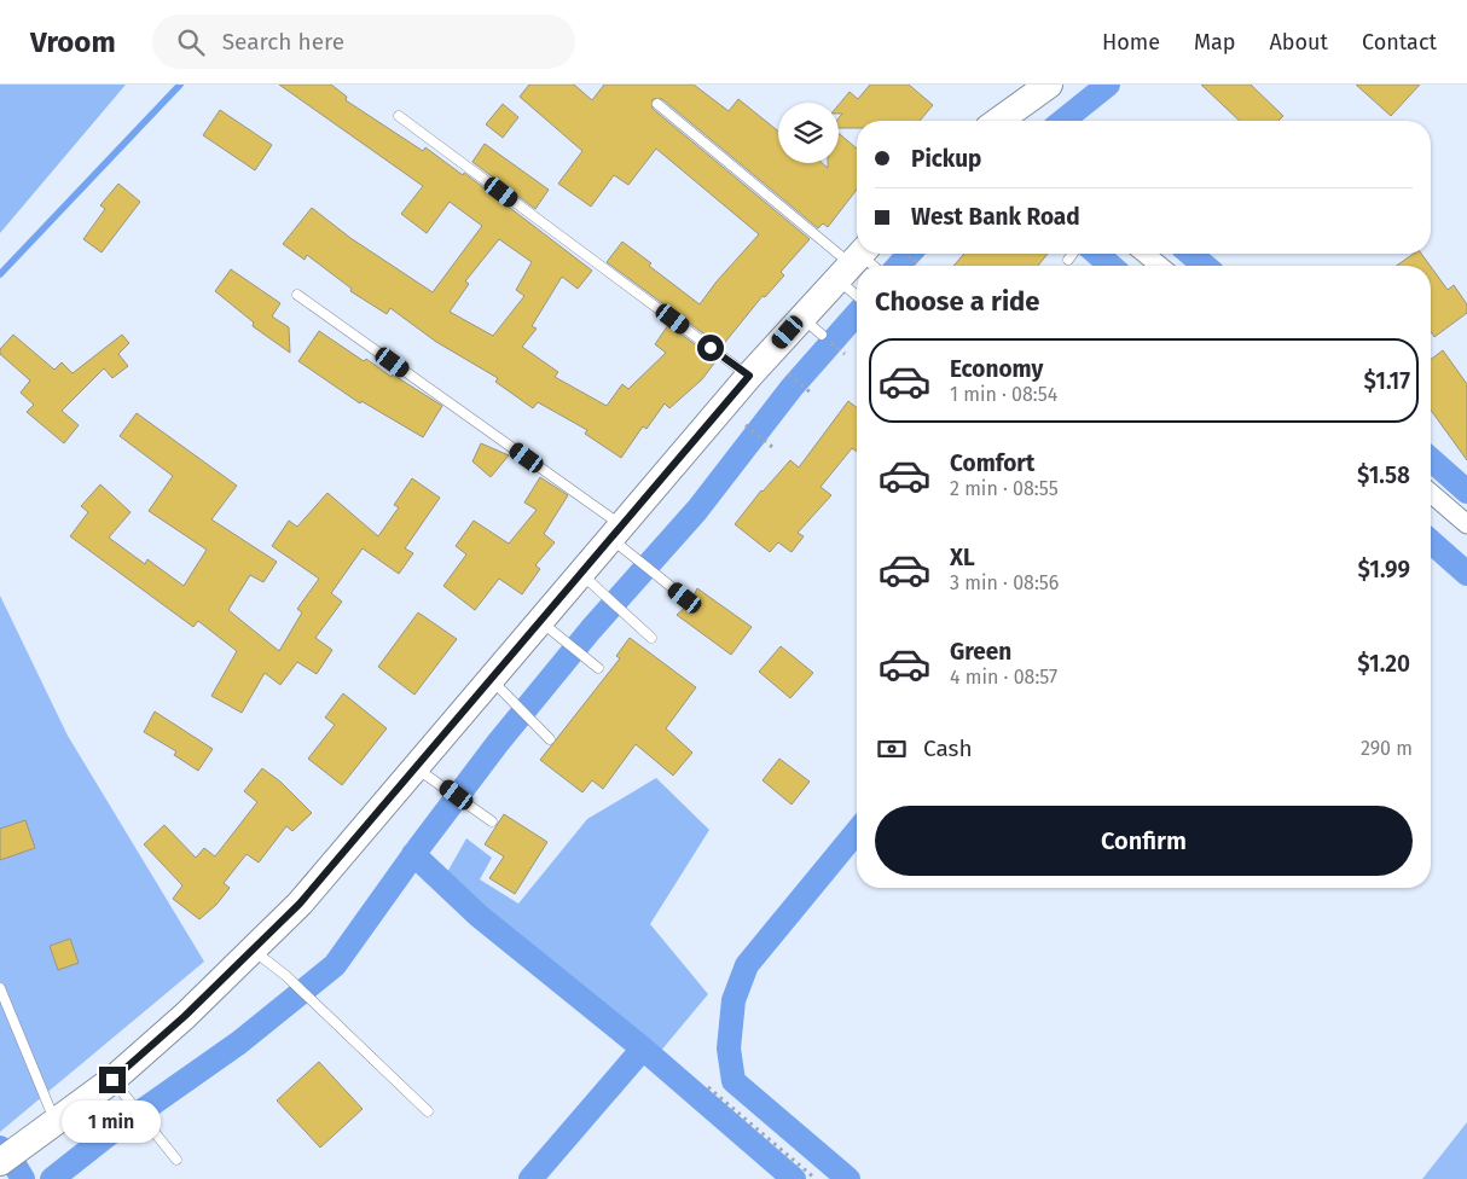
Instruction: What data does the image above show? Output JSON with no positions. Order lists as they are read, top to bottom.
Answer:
{
  "page": {
    "header": "Vroom",
    "search": "Search here",
    "nav": [
      "Home",
      "Map",
      "About",
      "Contact"
    ],
    "banner": ["Pickup", "West Bank Road"],
    "heading": "Choose a ride",
    "list": [
      {
        "name": "Economy",
        "note": "1 min · 08:54",
        "value": "$1.17"
      },
      {
        "name": "Comfort",
        "note": "2 min · 08:55",
        "value": "$1.58"
      },
      {
        "name": "XL",
        "note": "3 min · 08:56",
        "value": "$1.99"
      },
      {
        "name": "Green",
        "note": "4 min · 08:57",
        "value": "$1.20"
      }
    ],
    "pay": ["Cash", "290 m"],
    "buttons": "Confirm",
    "bubble": "1 min"
  }
}
